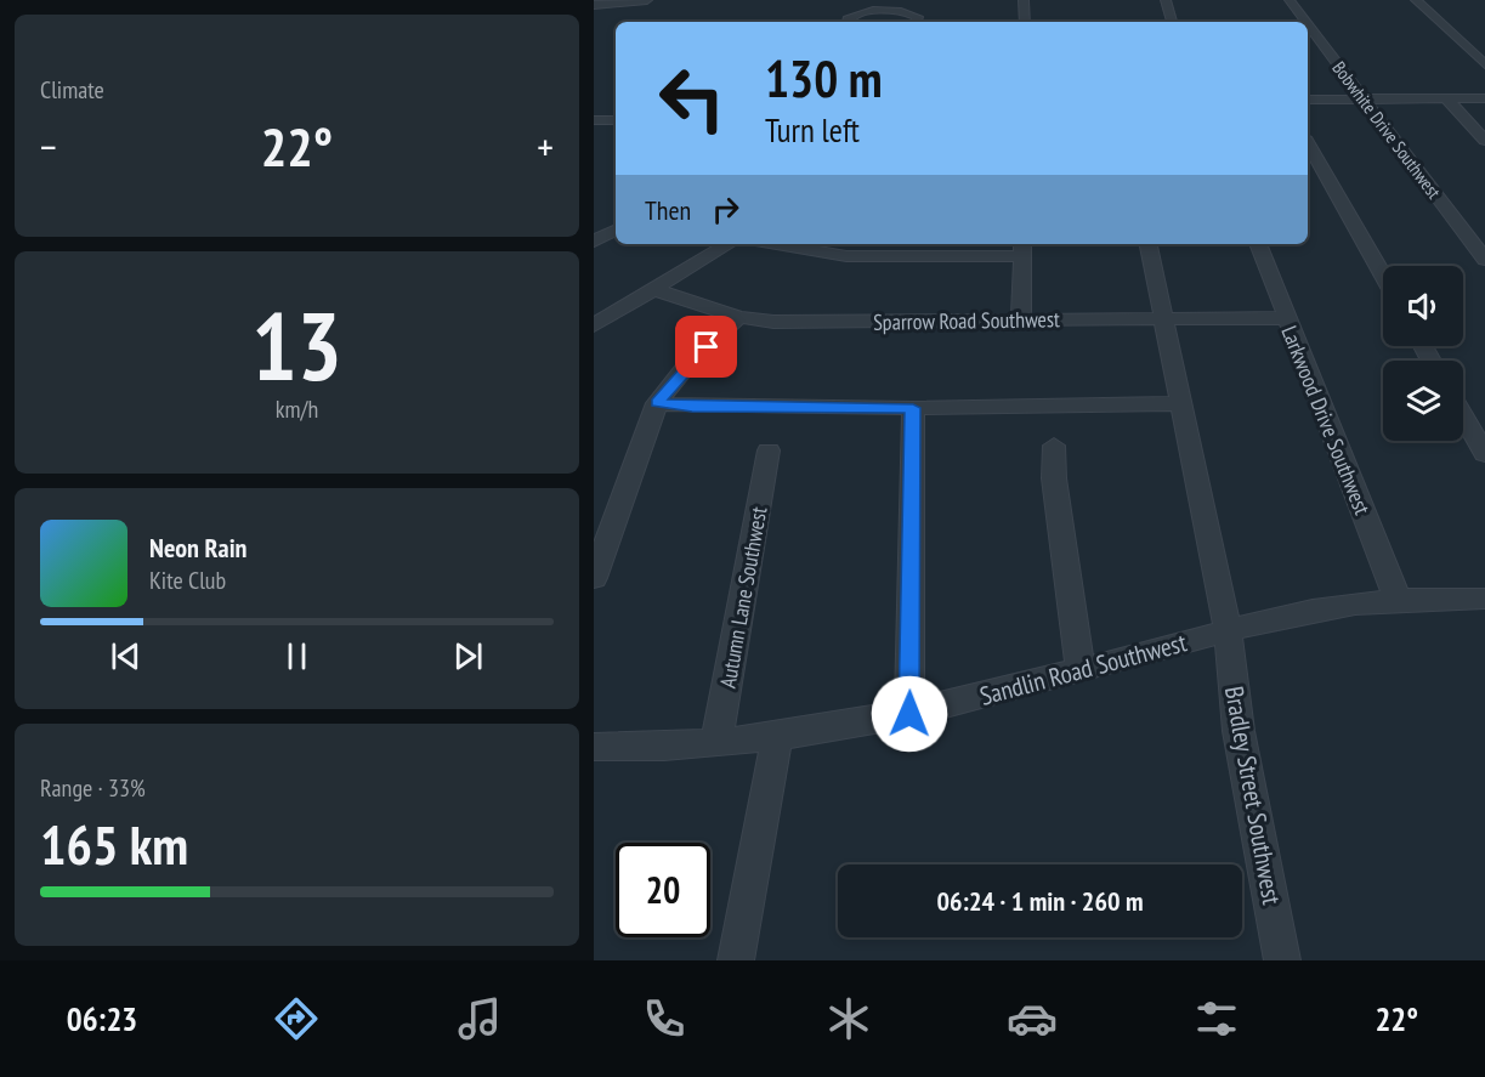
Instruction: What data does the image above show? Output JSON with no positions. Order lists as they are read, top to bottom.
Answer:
{
  "streets": {
    "street": [
      "Bobwhite Drive Southwest",
      "Sparrow Road Southwest",
      "Larkwood Drive Southwest",
      "Autumn Lane Southwest",
      "Sandlin Road Southwest",
      "Bradley Street Southwest"
    ]
  },
  "crossings": [
    ["Sparrow Road Southwest", "Larkwood Drive Southwest"],
    ["Sparrow Road Southwest", "Bradley Street Southwest"],
    ["Larkwood Drive Southwest", "Sandlin Road Southwest"],
    ["Autumn Lane Southwest", "Sandlin Road Southwest"],
    ["Sandlin Road Southwest", "Bradley Street Southwest"]
  ],
  "page": {
    "tile": [
      "Climate",
      ["13", "km/h"],
      ["Range · 33%", "165 km"]
    ],
    "turn": ["130 m", "Turn left"],
    "heat": ["−", "22°", "+"],
    "then": "Then",
    "song": ["Neon Rain", "Kite Club"],
    "limit": "20",
    "trip": "06:24 · 1 min · 260 m",
    "tabs": ["06:23", "22°"]
  }
}
